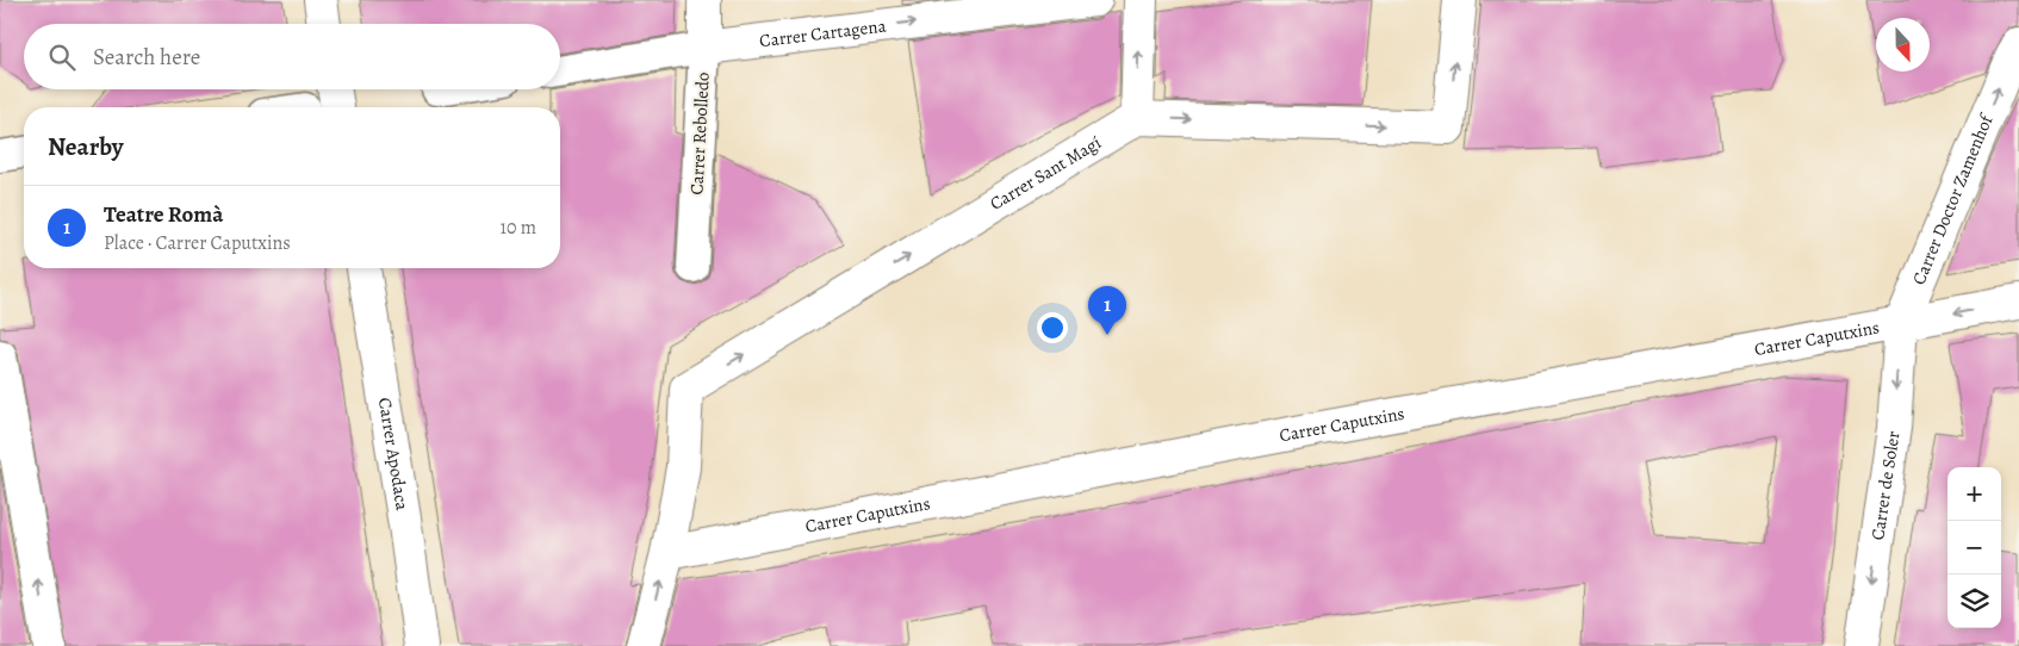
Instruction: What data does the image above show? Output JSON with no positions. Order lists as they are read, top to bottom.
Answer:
{
  "streets": {
    "street": [
      "Carrer Cartagena",
      "Carrer Rebolledo",
      "Carrer Sant Magí",
      "Carrer Doctor Zamenhof",
      "Carrer Caputxins",
      "Carrer Apodaca",
      "Carrer de Soler"
    ]
  },
  "crossings": [
    ["Carrer Cartagena", "Carrer Rebolledo"],
    ["Carrer Sant Magí", "Carrer Caputxins"],
    ["Carrer Doctor Zamenhof", "Carrer Caputxins"],
    ["Carrer Doctor Zamenhof", "Carrer de Soler"],
    ["Carrer Caputxins", "Carrer de Soler"]
  ],
  "one_way": [
    "Carrer Cartagena",
    "Carrer Sant Magí",
    "Carrer Doctor Zamenhof",
    "Carrer de Soler"
  ],
  "north": "bottom",
  "page": {
    "search": "Search here",
    "heading": "Nearby",
    "list": [
      {
        "mark": "1",
        "name": "Teatre Romà",
        "note": "Place · Carrer Caputxins",
        "value": "10 m"
      }
    ],
    "pins": "1",
    "map_buttons": ["+", "−"]
  }
}
